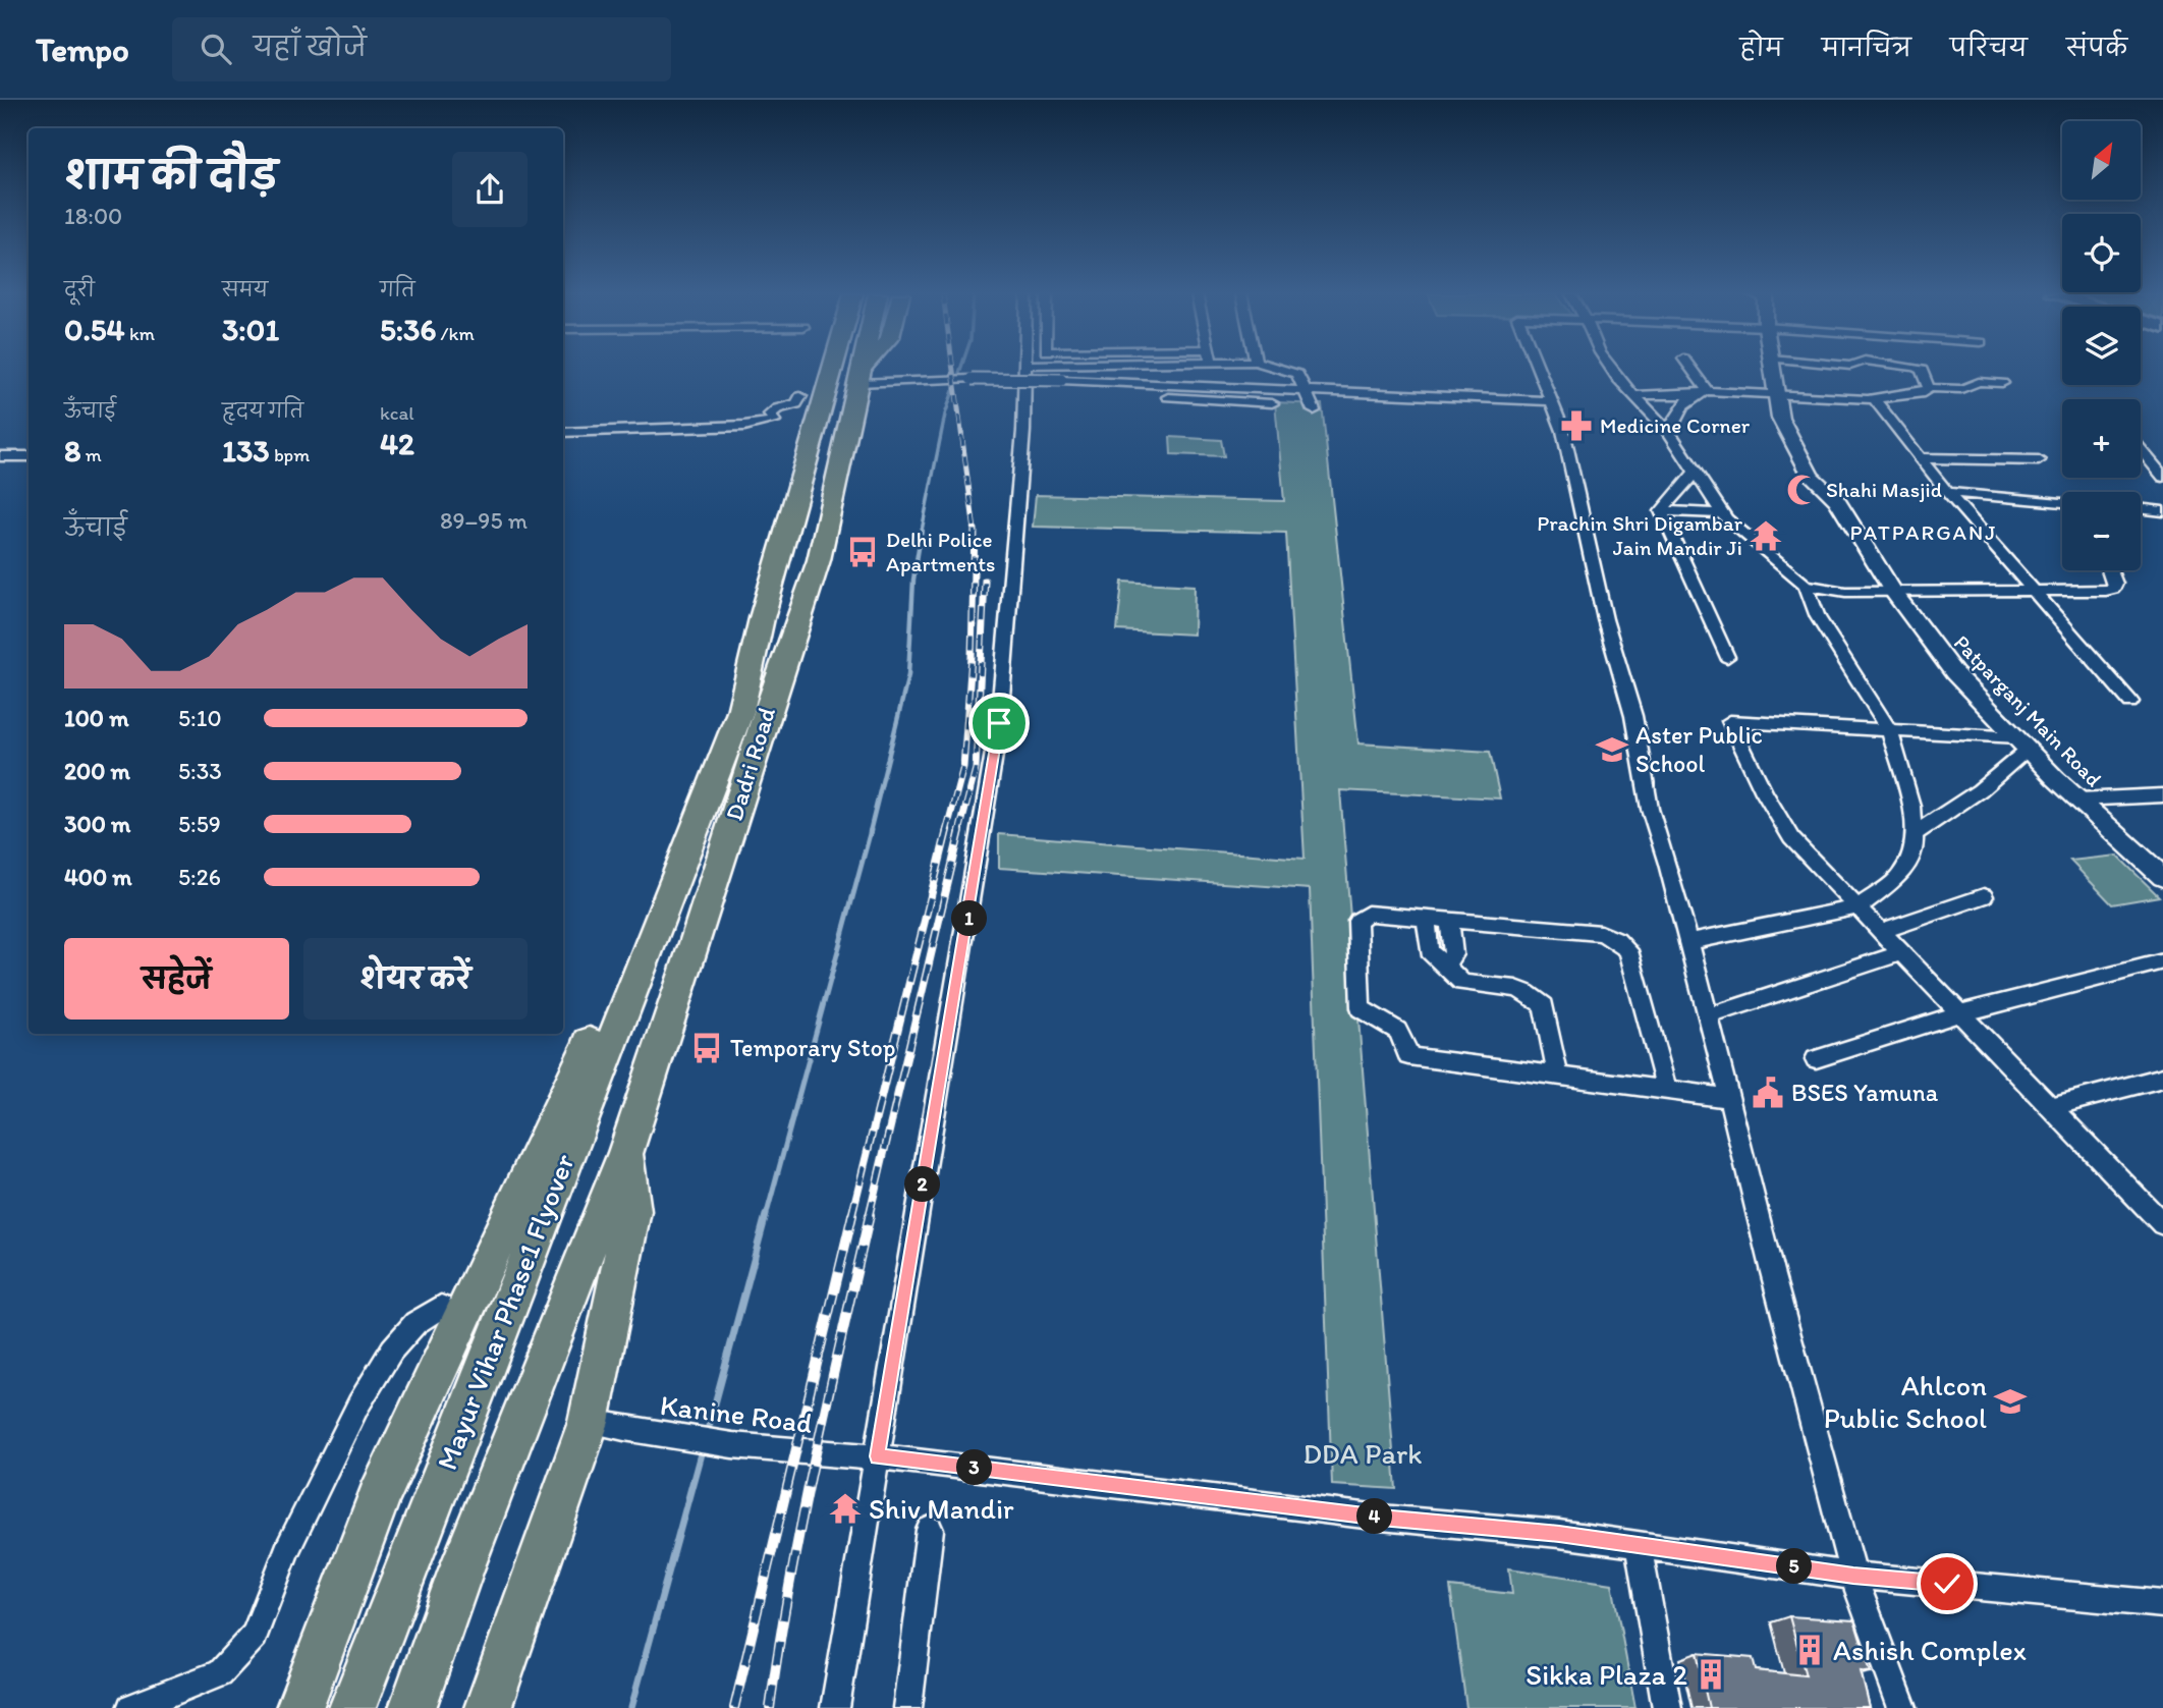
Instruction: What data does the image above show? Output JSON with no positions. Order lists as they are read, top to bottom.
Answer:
{
  "streets": {
    "highway": ["Dadri Road", "Mayur Vihar Phase1 Flyover"],
    "street": ["Patparganj Main Road", "Kanine Road"]
  },
  "crossings": [
    ["Dadri Road", "Mayur Vihar Phase1 Flyover"]
  ],
  "districts": ["PATPARGANJ"],
  "parks": ["DDA Park"],
  "places": {
    "pharmacy": ["Medicine Corner"],
    "mosque": ["Shahi Masjid"],
    "temple": ["Prachin Shri Digambar Jain Mandir Ji", "Shiv Mandir"],
    "bus stop": ["Delhi Police Apartments", "Temporary Stop"],
    "school or university": ["Aster Public School", "Ahlcon Public School"],
    "public building": ["BSES Yamuna"],
    "building": ["Ashish Complex", "Sikka Plaza 2"]
  },
  "north": "top right",
  "page": {
    "header": "Tempo",
    "search": "यहाँ खोजें",
    "nav": [
      "होम",
      "मानचित्र",
      "परिचय",
      "संपर्क"
    ],
    "map_buttons": ["+", "−"],
    "heading": ["शाम की दौड़", "18:00"],
    "stats": [
      ["दूरी", "0.54 km"],
      ["समय", "3:01"],
      ["गति", "5:36 /km"],
      ["ऊँचाई", "8 m"],
      ["हृदय गति", "133 bpm"],
      ["kcal", "42"]
    ],
    "chart": ["ऊँचाई", "89–95 m"],
    "list": [
      {
        "name": "100 m",
        "note": "5:10"
      },
      {
        "name": "200 m",
        "note": "5:33"
      },
      {
        "name": "300 m",
        "note": "5:59"
      },
      {
        "name": "400 m",
        "note": "5:26"
      }
    ],
    "pins": [
      "1",
      "2",
      "3",
      "4",
      "5"
    ],
    "buttons": ["सहेजें", "शेयर करें"]
  }
}
